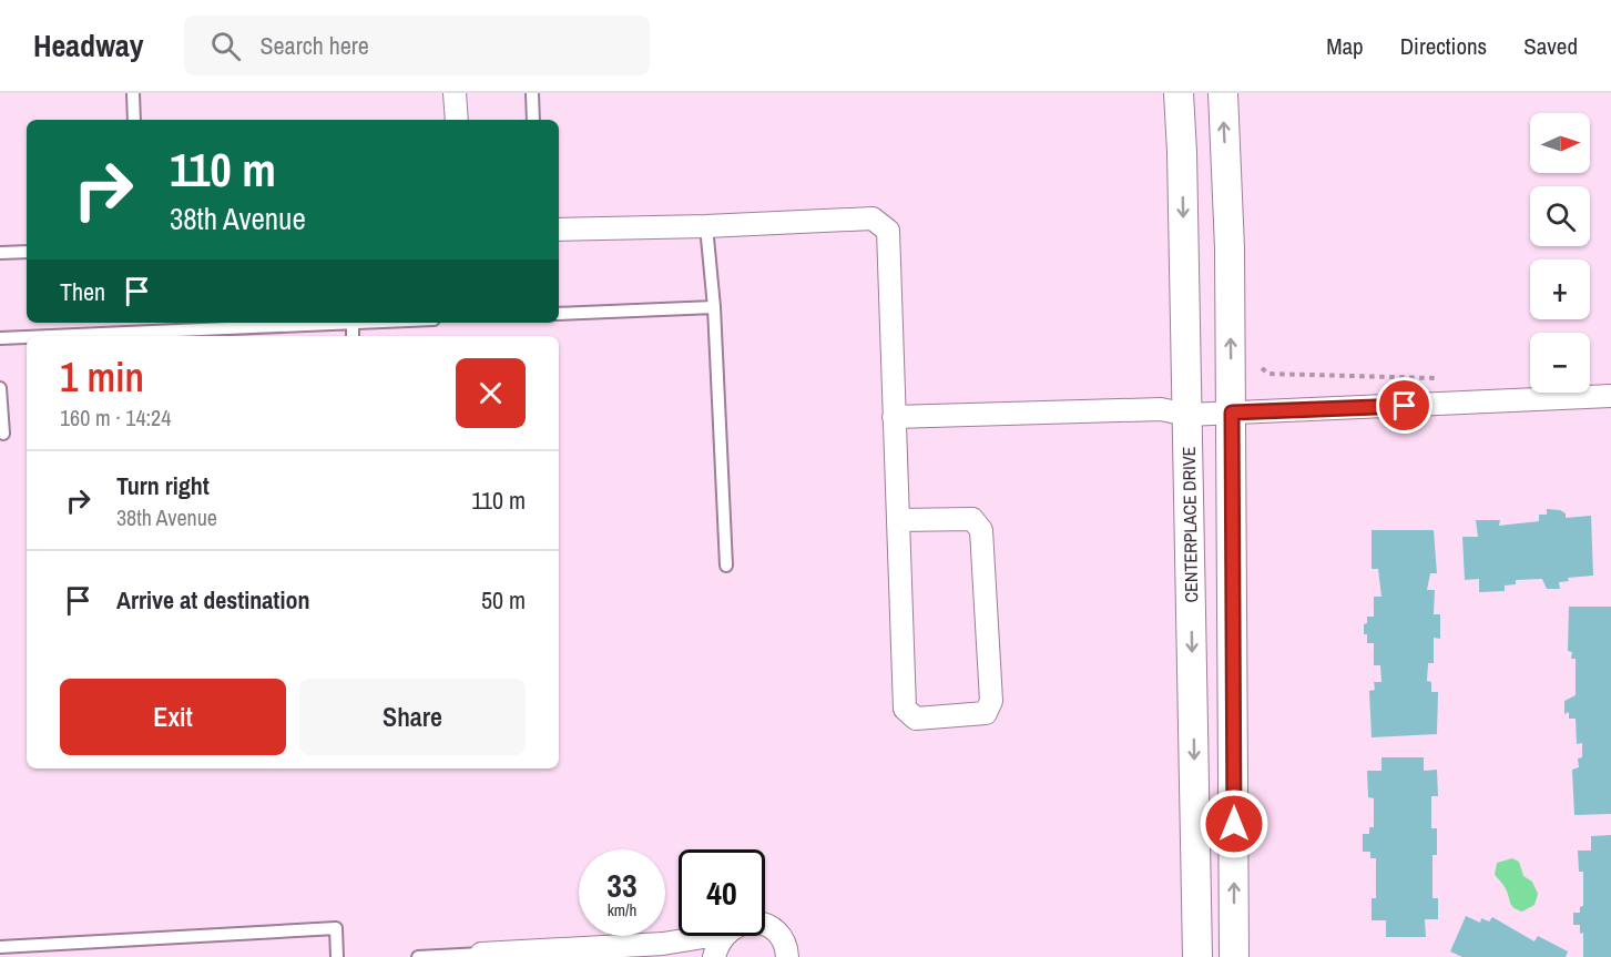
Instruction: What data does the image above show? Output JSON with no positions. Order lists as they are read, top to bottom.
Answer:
{
  "streets": {
    "street": ["CENTERPLACE DRIVE"]
  },
  "north": "right",
  "page": {
    "header": "Headway",
    "search": "Search here",
    "nav": ["Map", "Directions", "Saved"],
    "map_buttons": ["+", "−"],
    "turn": ["110 m", "38th Avenue"],
    "then": "Then",
    "heading": ["1 min", "160 m · 14:24"],
    "list": [
      {
        "name": "Turn right",
        "note": "38th Avenue",
        "value": "110 m"
      },
      {
        "name": "Arrive at destination",
        "value": "50 m"
      }
    ],
    "buttons": ["Exit", "Share"],
    "speed": "33 km/h",
    "limit": "40"
  }
}
